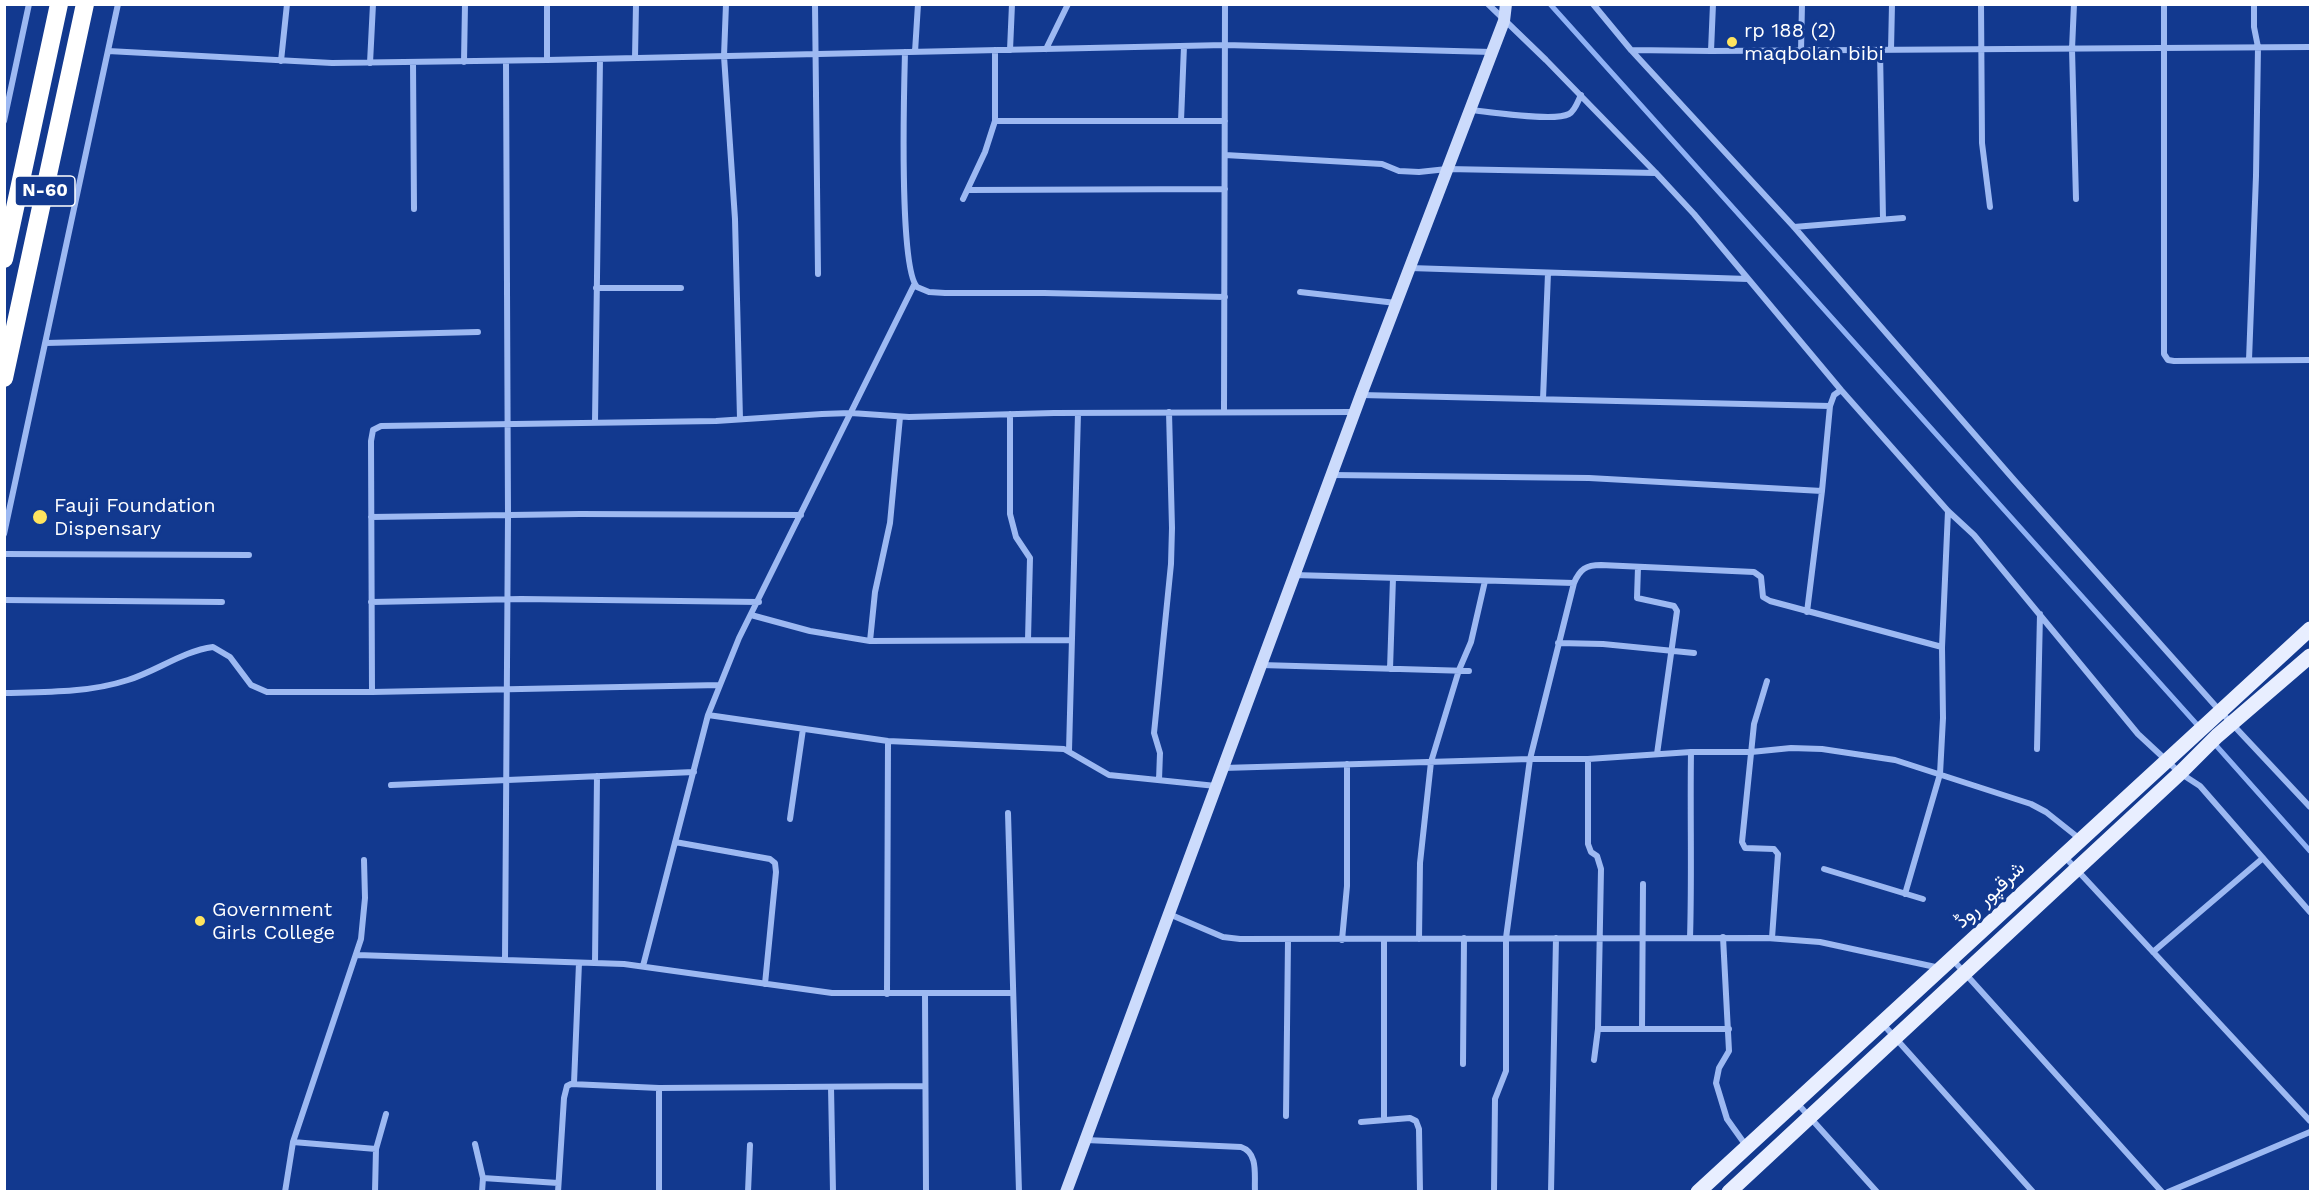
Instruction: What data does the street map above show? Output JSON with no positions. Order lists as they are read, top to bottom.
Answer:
{
  "streets": {
    "highway": ["N-60"],
    "main road": ["شرقپور روڈ"]
  },
  "places": ["rp 188 (2) maqbolan bibi", "Fauji Foundation Dispensary", "Government Girls College"]
}
